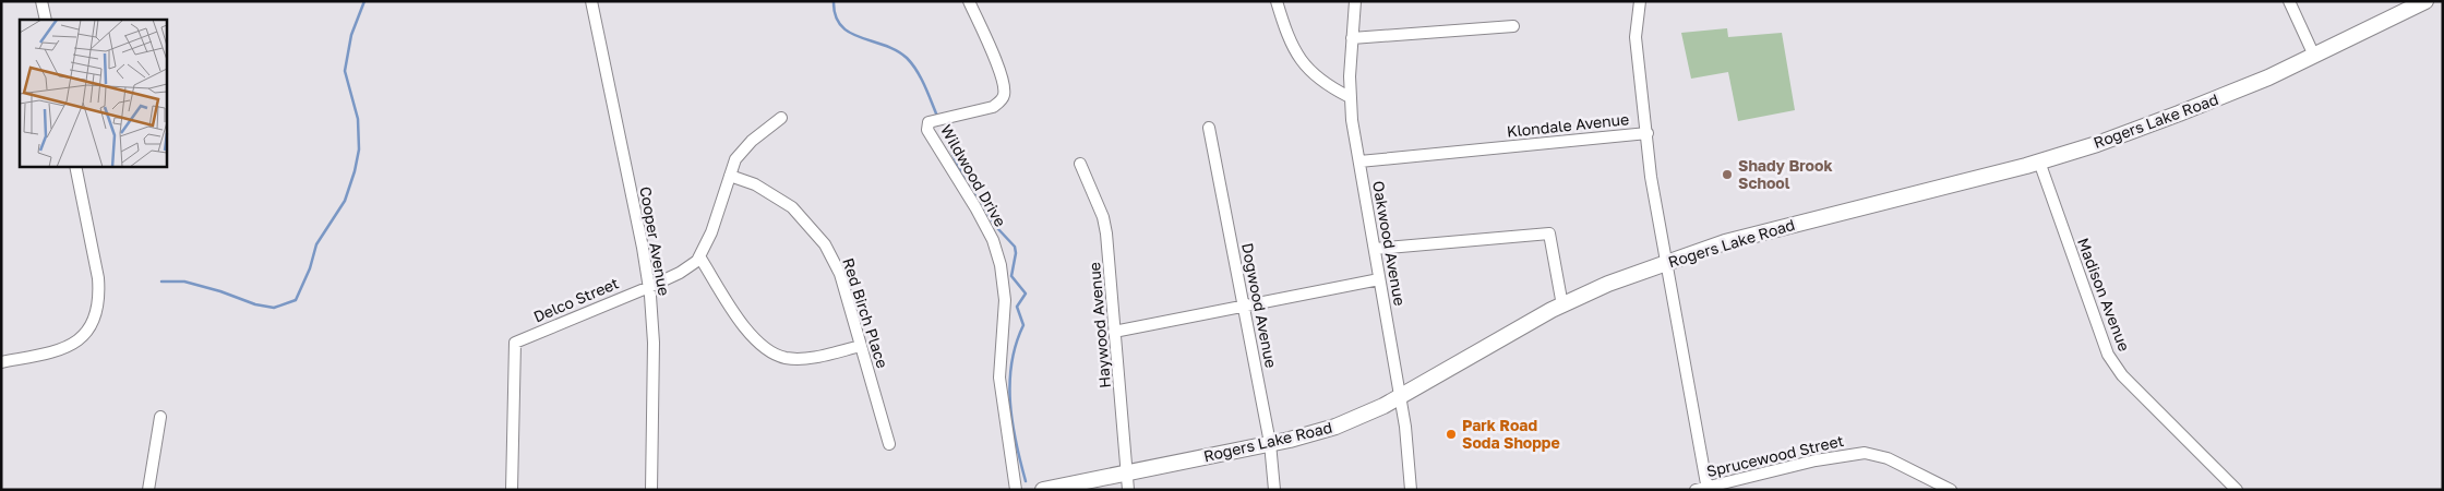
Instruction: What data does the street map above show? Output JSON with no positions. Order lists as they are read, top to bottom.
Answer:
{
  "streets": {
    "main road": ["Rogers Lake Road"],
    "street": [
      "Klondale Avenue",
      "Wildwood Drive",
      "Cooper Avenue",
      "Oakwood Avenue",
      "Madison Avenue",
      "Delco Street",
      "Dogwood Avenue",
      "Red Birch Place",
      "Haywood Avenue",
      "Sprucewood Street"
    ]
  },
  "crossings": [
    ["Rogers Lake Road", "Klondale Avenue"],
    ["Rogers Lake Road", "Oakwood Avenue"],
    ["Rogers Lake Road", "Madison Avenue"],
    ["Rogers Lake Road", "Dogwood Avenue"],
    ["Rogers Lake Road", "Haywood Avenue"],
    ["Klondale Avenue", "Oakwood Avenue"],
    ["Klondale Avenue", "Sprucewood Street"],
    ["Cooper Avenue", "Delco Street"]
  ],
  "places": ["Shady Brook School", "Park Road Soda Shoppe"]
}
